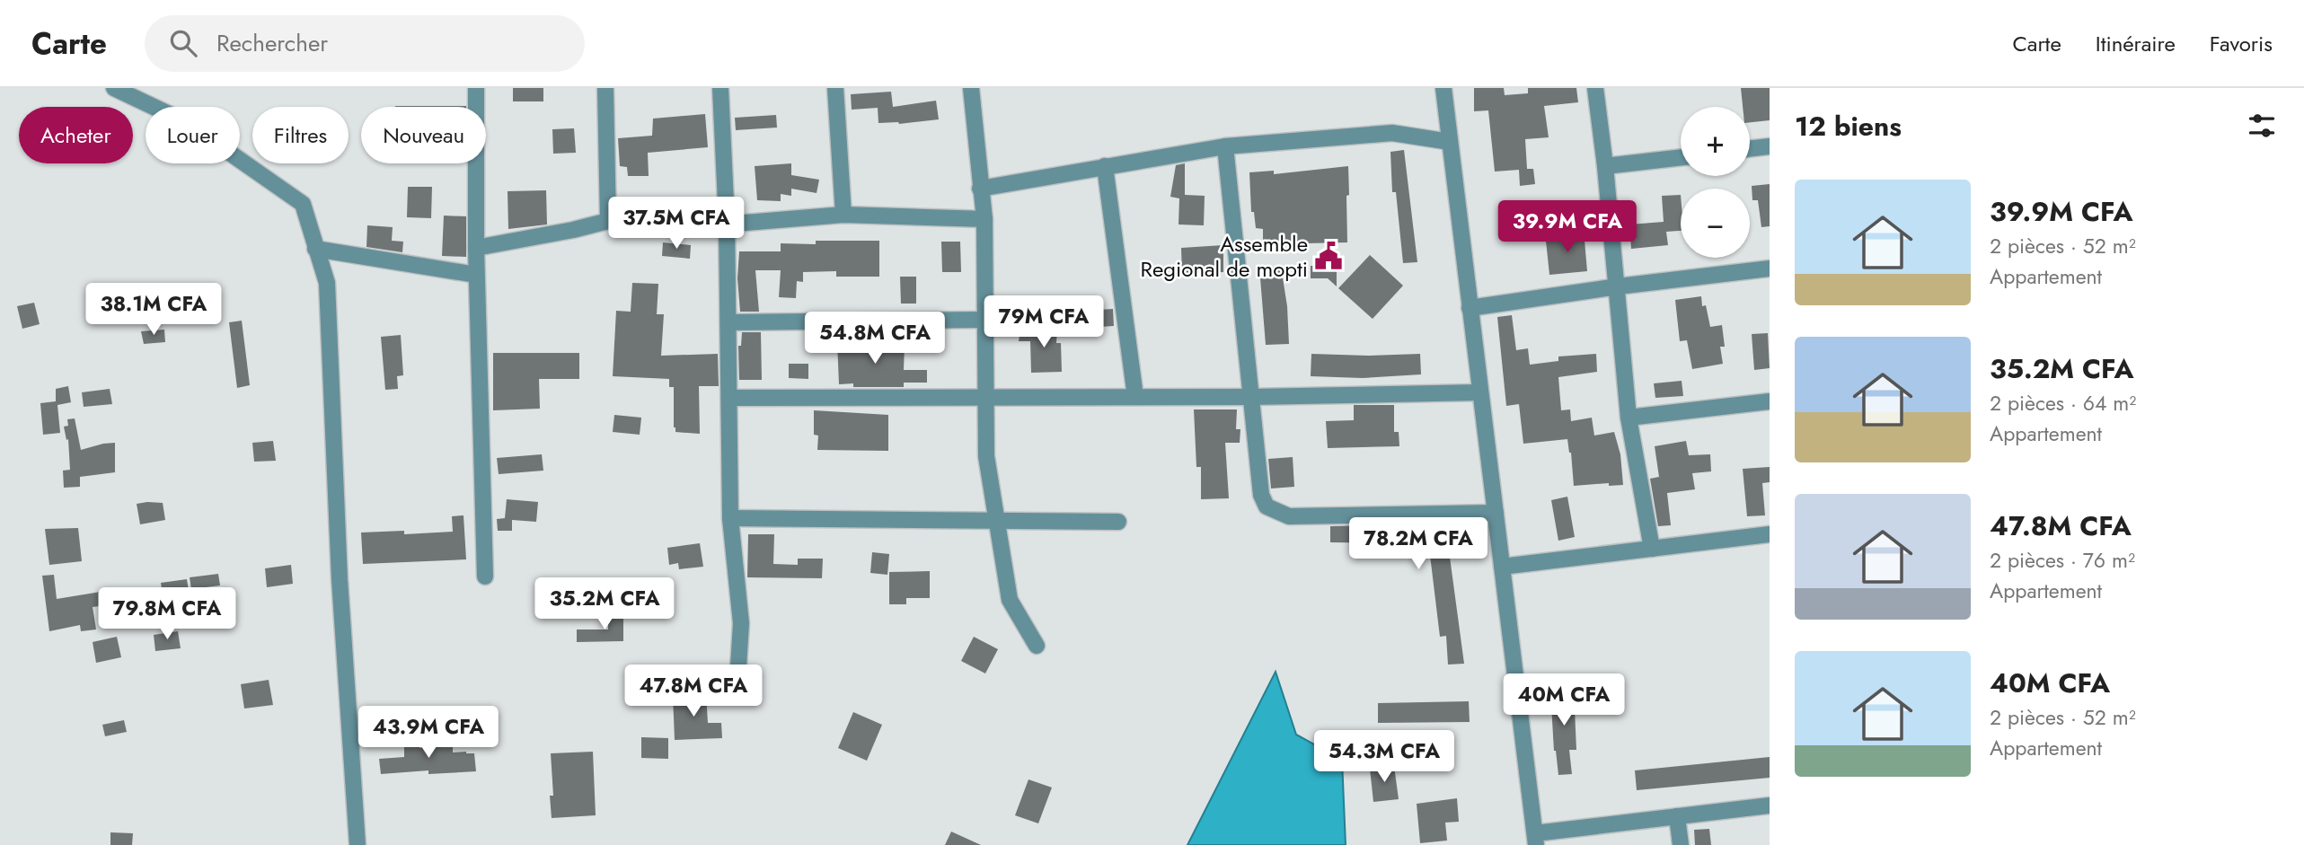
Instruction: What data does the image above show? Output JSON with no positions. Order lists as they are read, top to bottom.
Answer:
{
  "places": {
    "public building": ["Assemble Regional de mopti"]
  },
  "page": {
    "header": "Carte",
    "search": "Rechercher",
    "nav": ["Carte", "Itinéraire", "Favoris"],
    "heading": "12 biens",
    "map_buttons": ["+", "−"],
    "chip": [
      "Acheter",
      "Louer",
      "Filtres",
      "Nouveau"
    ],
    "list": [
      {
        "name": "39.9M CFA",
        "note": "2 pièces · 52 m² · Appartement"
      },
      {
        "name": "35.2M CFA",
        "note": "2 pièces · 64 m² · Appartement"
      },
      {
        "name": "47.8M CFA",
        "note": "2 pièces · 76 m² · Appartement"
      },
      {
        "name": "40M CFA",
        "note": "2 pièces · 52 m² · Appartement"
      }
    ],
    "price": [
      "37.5M CFA",
      "39.9M CFA",
      "38.1M CFA",
      "79M CFA",
      "54.8M CFA",
      "78.2M CFA",
      "35.2M CFA",
      "79.8M CFA",
      "47.8M CFA",
      "40M CFA",
      "43.9M CFA",
      "54.3M CFA"
    ]
  }
}
